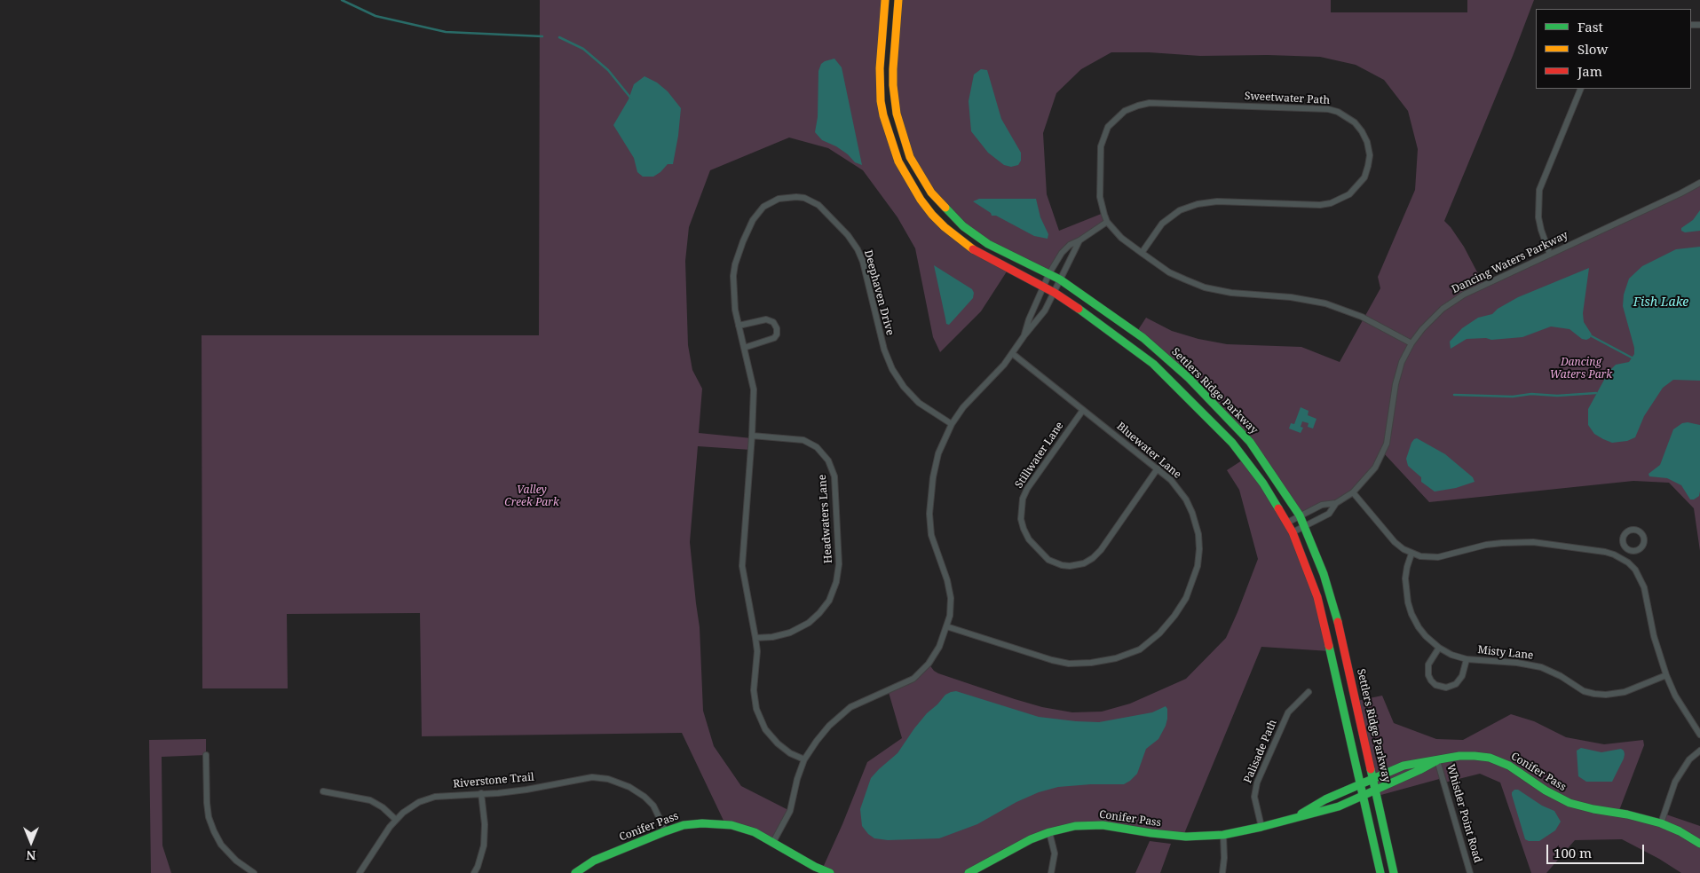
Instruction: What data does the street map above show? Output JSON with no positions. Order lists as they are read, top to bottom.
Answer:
{
  "streets": {
    "street": [
      "Sweetwater Path",
      "Dancing Waters Parkway",
      "Deephaven Drive",
      "Settlers Ridge Parkway",
      "Bluewater Lane",
      "Stillwater Lane",
      "Headwaters Lane",
      "Misty Lane",
      "Palisade Path",
      "Conifer Pass",
      "Riverstone Trail",
      "Whistler Point Road"
    ]
  },
  "crossings": [
    ["Sweetwater Path", "Dancing Waters Parkway"],
    ["Dancing Waters Parkway", "Settlers Ridge Parkway"],
    ["Deephaven Drive", "Headwaters Lane"],
    ["Settlers Ridge Parkway", "Conifer Pass"],
    ["Bluewater Lane", "Stillwater Lane"],
    ["Palisade Path", "Conifer Pass"],
    ["Conifer Pass", "Riverstone Trail"],
    ["Conifer Pass", "Whistler Point Road"]
  ],
  "water": ["Fish Lake"],
  "parks": ["Dancing Waters Park", "Valley Creek Park"],
  "legend": ["Fast", "Slow", "Jam"],
  "scale_bar": "100 m",
  "north": "bottom"
}
